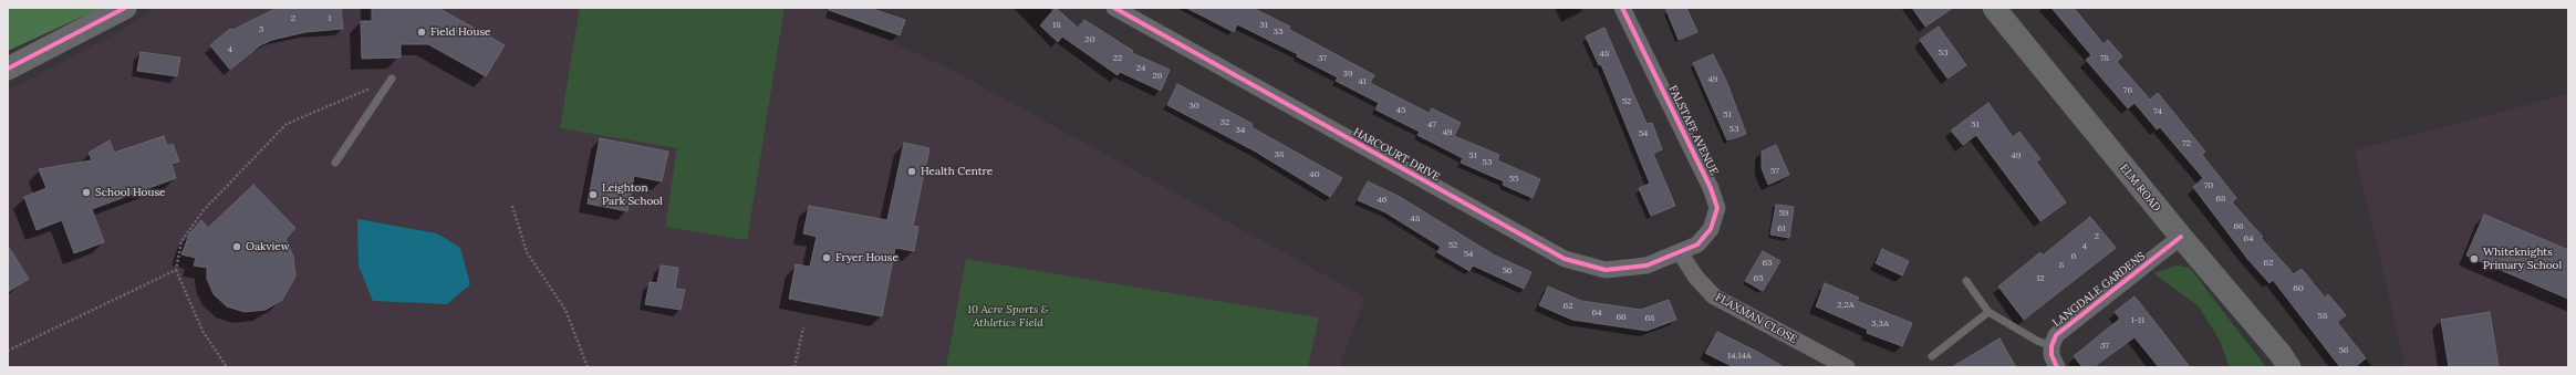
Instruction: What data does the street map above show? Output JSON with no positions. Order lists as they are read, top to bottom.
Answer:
{
  "streets": {
    "main road": ["ELM ROAD"],
    "street": [
      "FALSTAFF AVENUE",
      "HARCOURT DRIVE",
      "LANGDALE GARDENS",
      "FLAXMAN CLOSE"
    ]
  },
  "crossings": [
    ["FALSTAFF AVENUE", "HARCOURT DRIVE"],
    ["FALSTAFF AVENUE", "FLAXMAN CLOSE"],
    ["HARCOURT DRIVE", "FLAXMAN CLOSE"],
    ["ELM ROAD", "LANGDALE GARDENS"]
  ],
  "parks": ["10 Acre Sports & Athletics Field"],
  "places": [
    "Field House",
    "Health Centre",
    "School House",
    "Leighton Park School",
    "Oakview",
    "Fryer House",
    "Whiteknights Primary School"
  ],
  "house_numbers": [
    "2",
    "1",
    "18",
    "31",
    "3",
    "33",
    "20",
    "4",
    "53",
    "48",
    "22",
    "37",
    "78",
    "24",
    "39",
    "26",
    "49",
    "41",
    "76",
    "52",
    "30",
    "45",
    "74",
    "51",
    "32",
    "47",
    "51",
    "53",
    "34",
    "49",
    "54",
    "72",
    "38",
    "51",
    "49",
    "53",
    "57",
    "40",
    "55",
    "70",
    "68",
    "46",
    "59",
    "48",
    "66",
    "61",
    "2",
    "64",
    "52",
    "4",
    "54",
    "6",
    "63",
    "62",
    "8",
    "56",
    "65",
    "12",
    "60",
    "2,2A",
    "62",
    "64",
    "58",
    "66",
    "68",
    "1-11",
    "3,3A",
    "37",
    "56",
    "14,14A"
  ]
}
